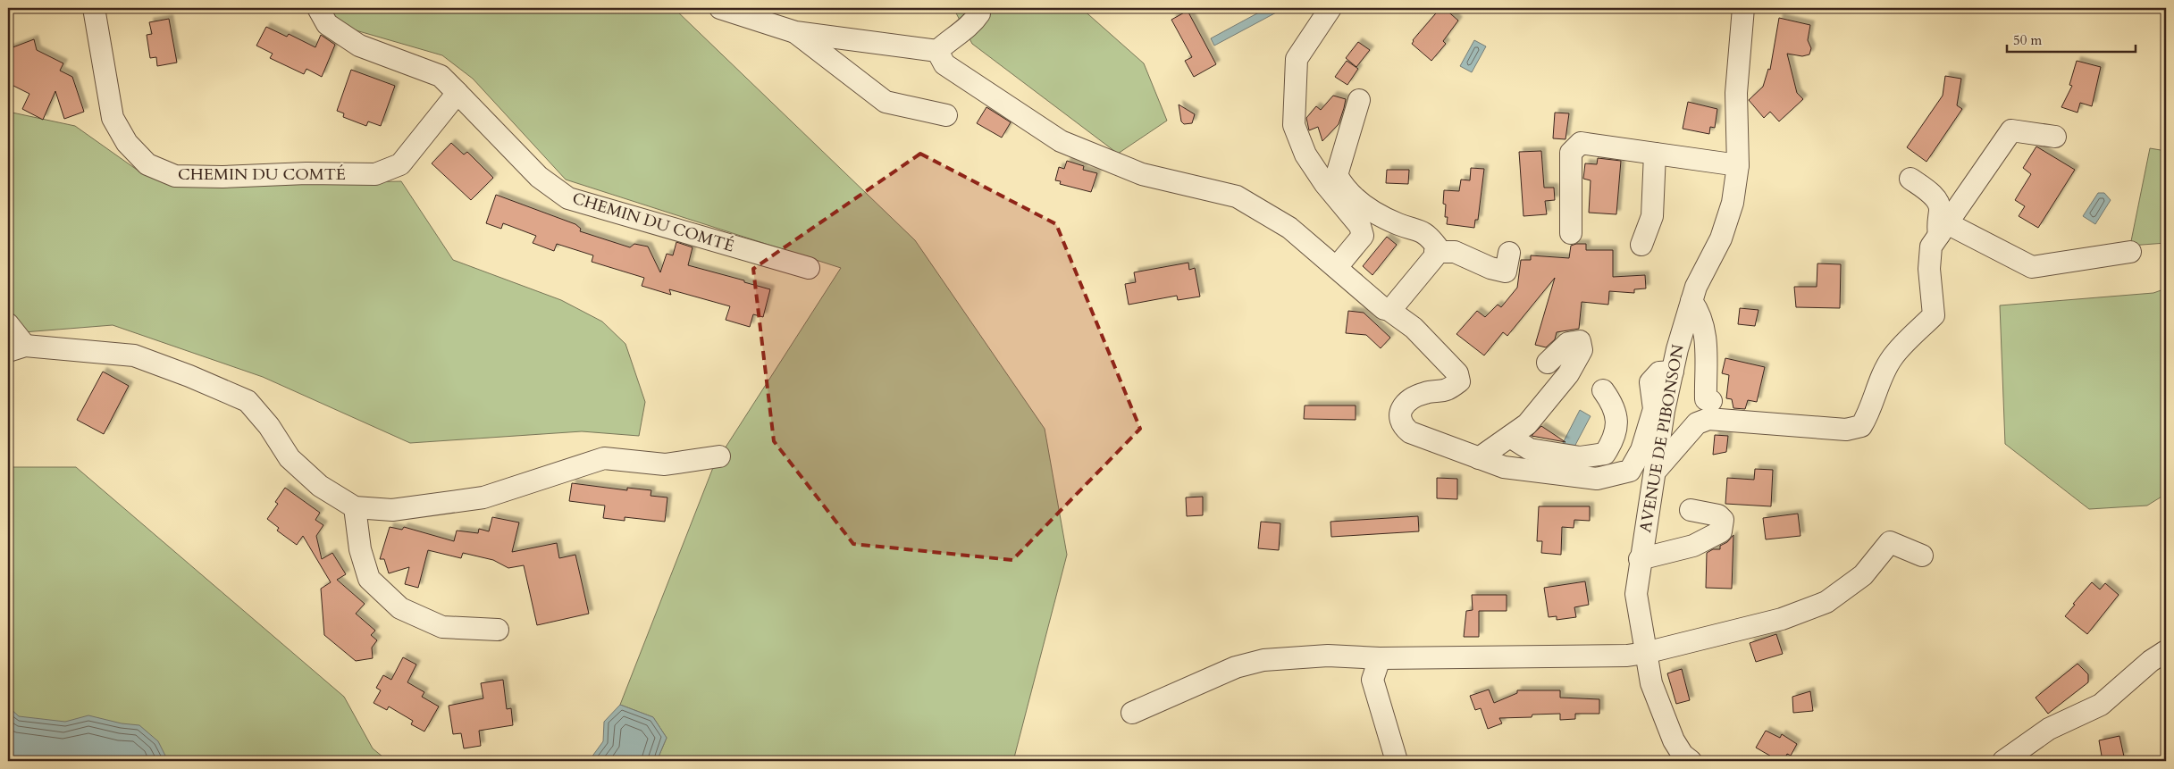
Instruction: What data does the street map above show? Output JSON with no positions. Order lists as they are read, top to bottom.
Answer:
{
  "streets": {
    "street": ["CHEMIN DU COMTÉ", "AVENUE DE PIBONSON"]
  },
  "scale_bar": "50 m"
}
